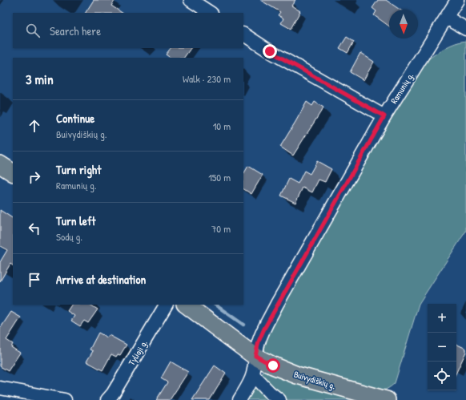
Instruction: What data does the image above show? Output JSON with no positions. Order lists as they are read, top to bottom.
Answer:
{
  "streets": {
    "main road": ["Buivydiškių g."],
    "street": ["Ramunių g.", "Tylioji g."]
  },
  "crossings": [
    ["Ramunių g.", "Buivydiškių g."]
  ],
  "north": "bottom",
  "page": {
    "search": "Search here",
    "heading": ["3 min", "Walk · 230 m"],
    "list": [
      ["Continue", "Buivydiškių g.", "10 m"],
      ["Turn right", "Ramunių g.", "150 m"],
      ["Turn left", "Sodų g.", "70 m"],
      "Arrive at destination"
    ],
    "map_buttons": ["+", "−"]
  }
}
